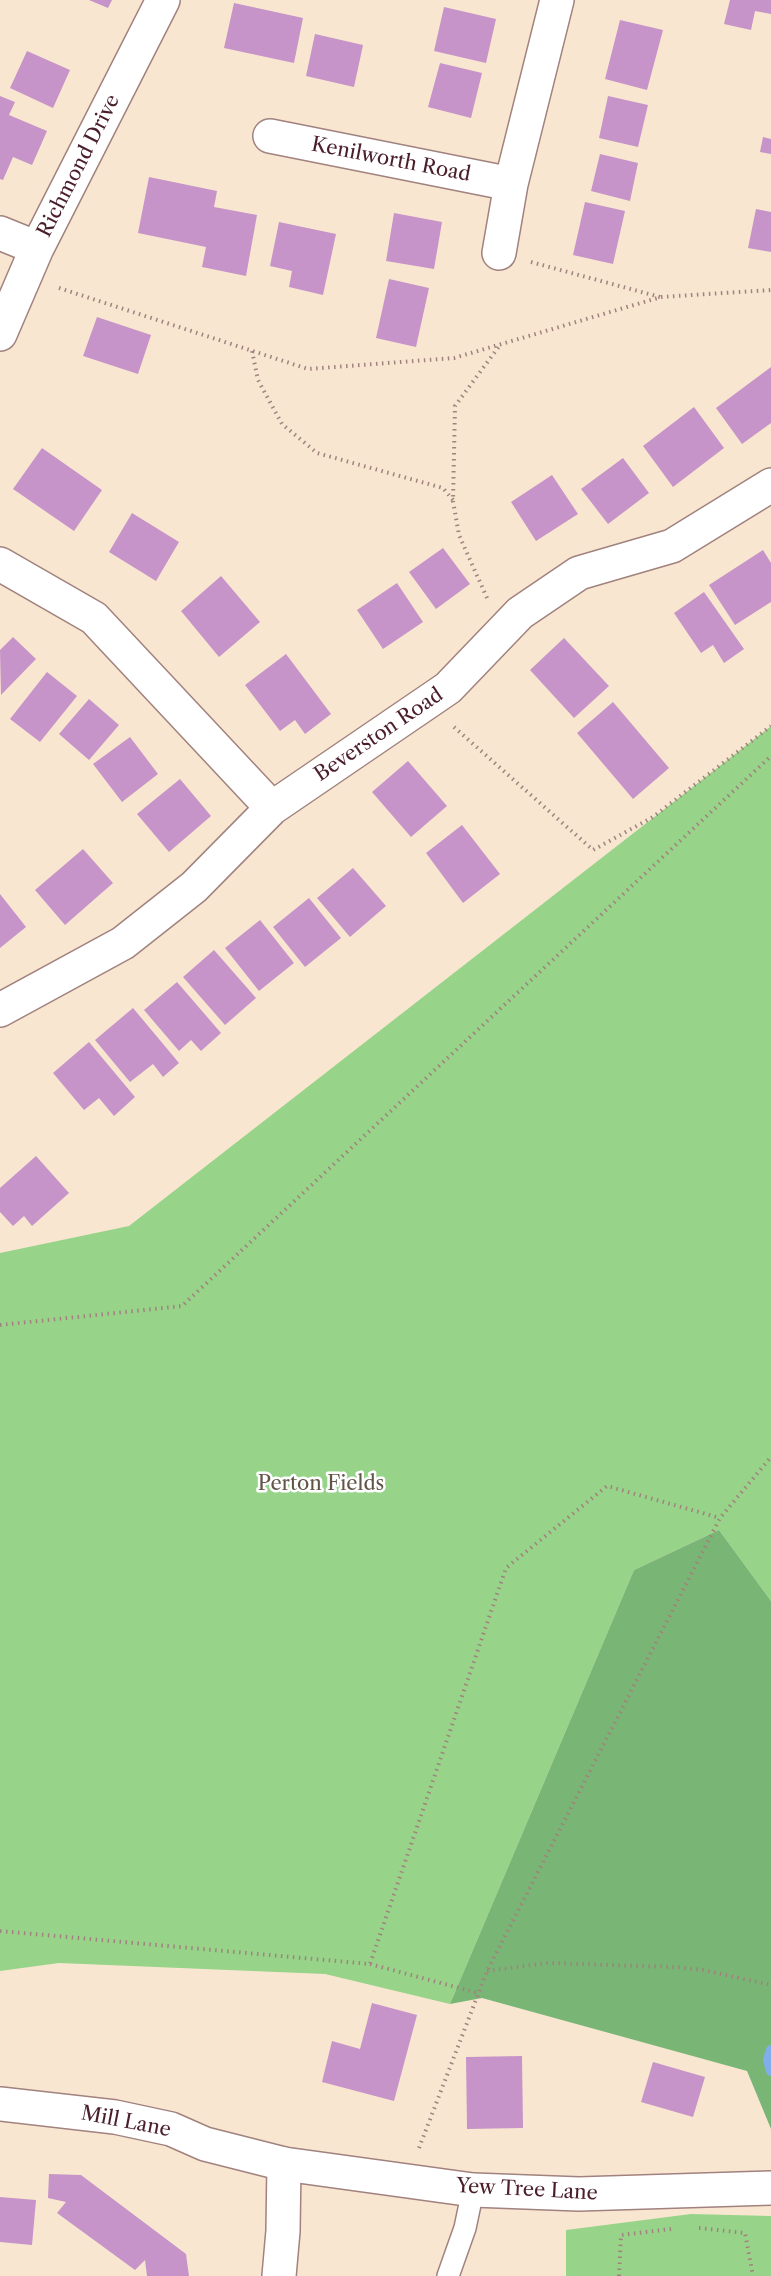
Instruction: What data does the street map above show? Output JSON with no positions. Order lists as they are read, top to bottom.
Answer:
{
  "streets": {
    "street": [
      "Kenilworth Road",
      "Richmond Drive",
      "Beverston Road",
      "Mill Lane",
      "Yew Tree Lane"
    ]
  },
  "crossings": [
    ["Mill Lane", "Yew Tree Lane"]
  ],
  "parks": ["Perton Fields"]
}
